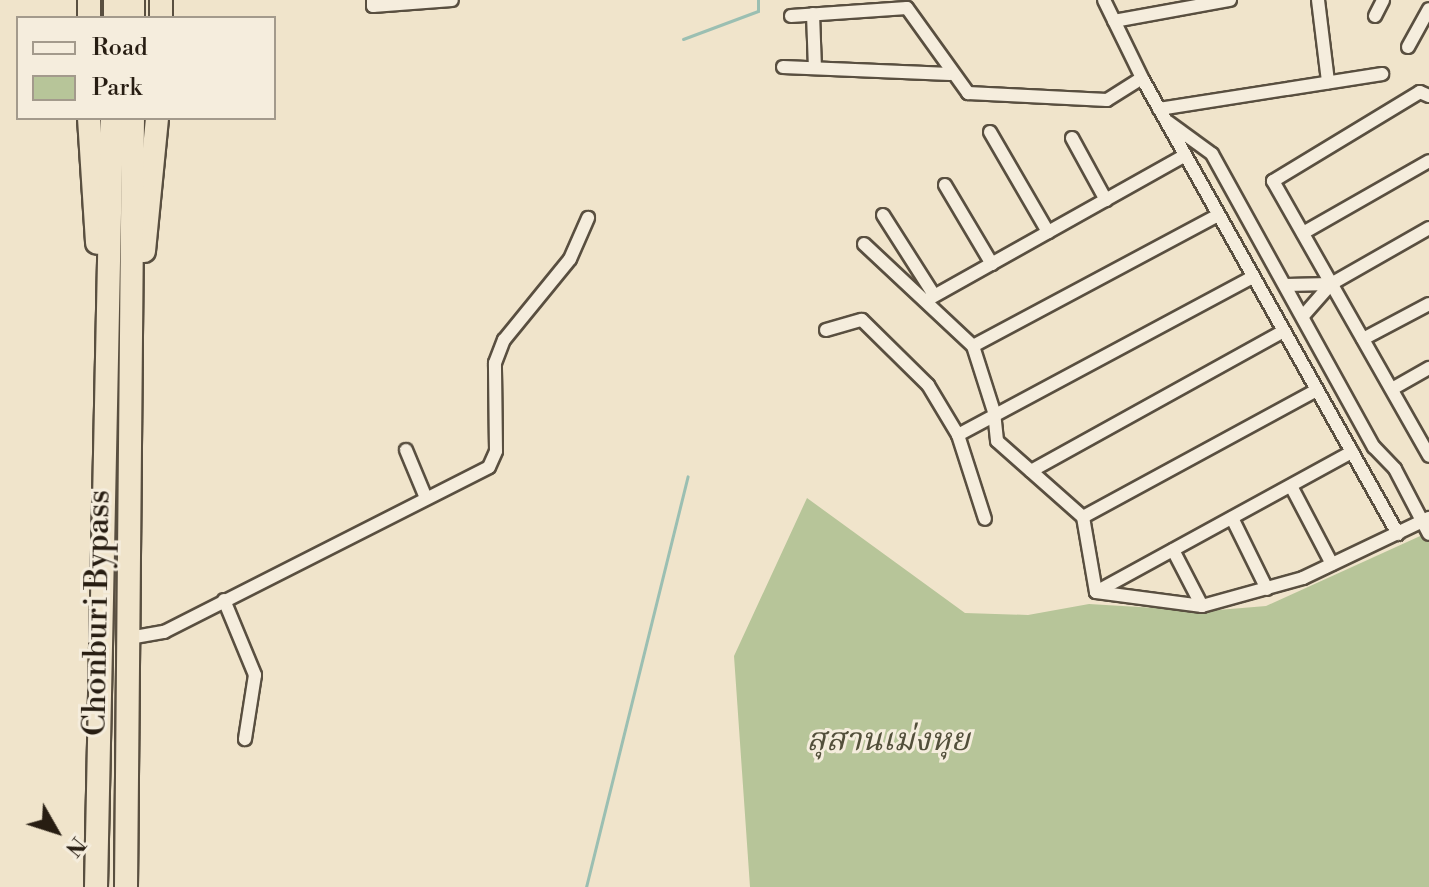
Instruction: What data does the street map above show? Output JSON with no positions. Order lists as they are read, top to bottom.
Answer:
{
  "streets": {
    "highway": ["Chonburi Bypass"]
  },
  "parks": ["สุสานเม่งหุย"],
  "legend": ["Road", "Park"],
  "north": "bottom right"
}
